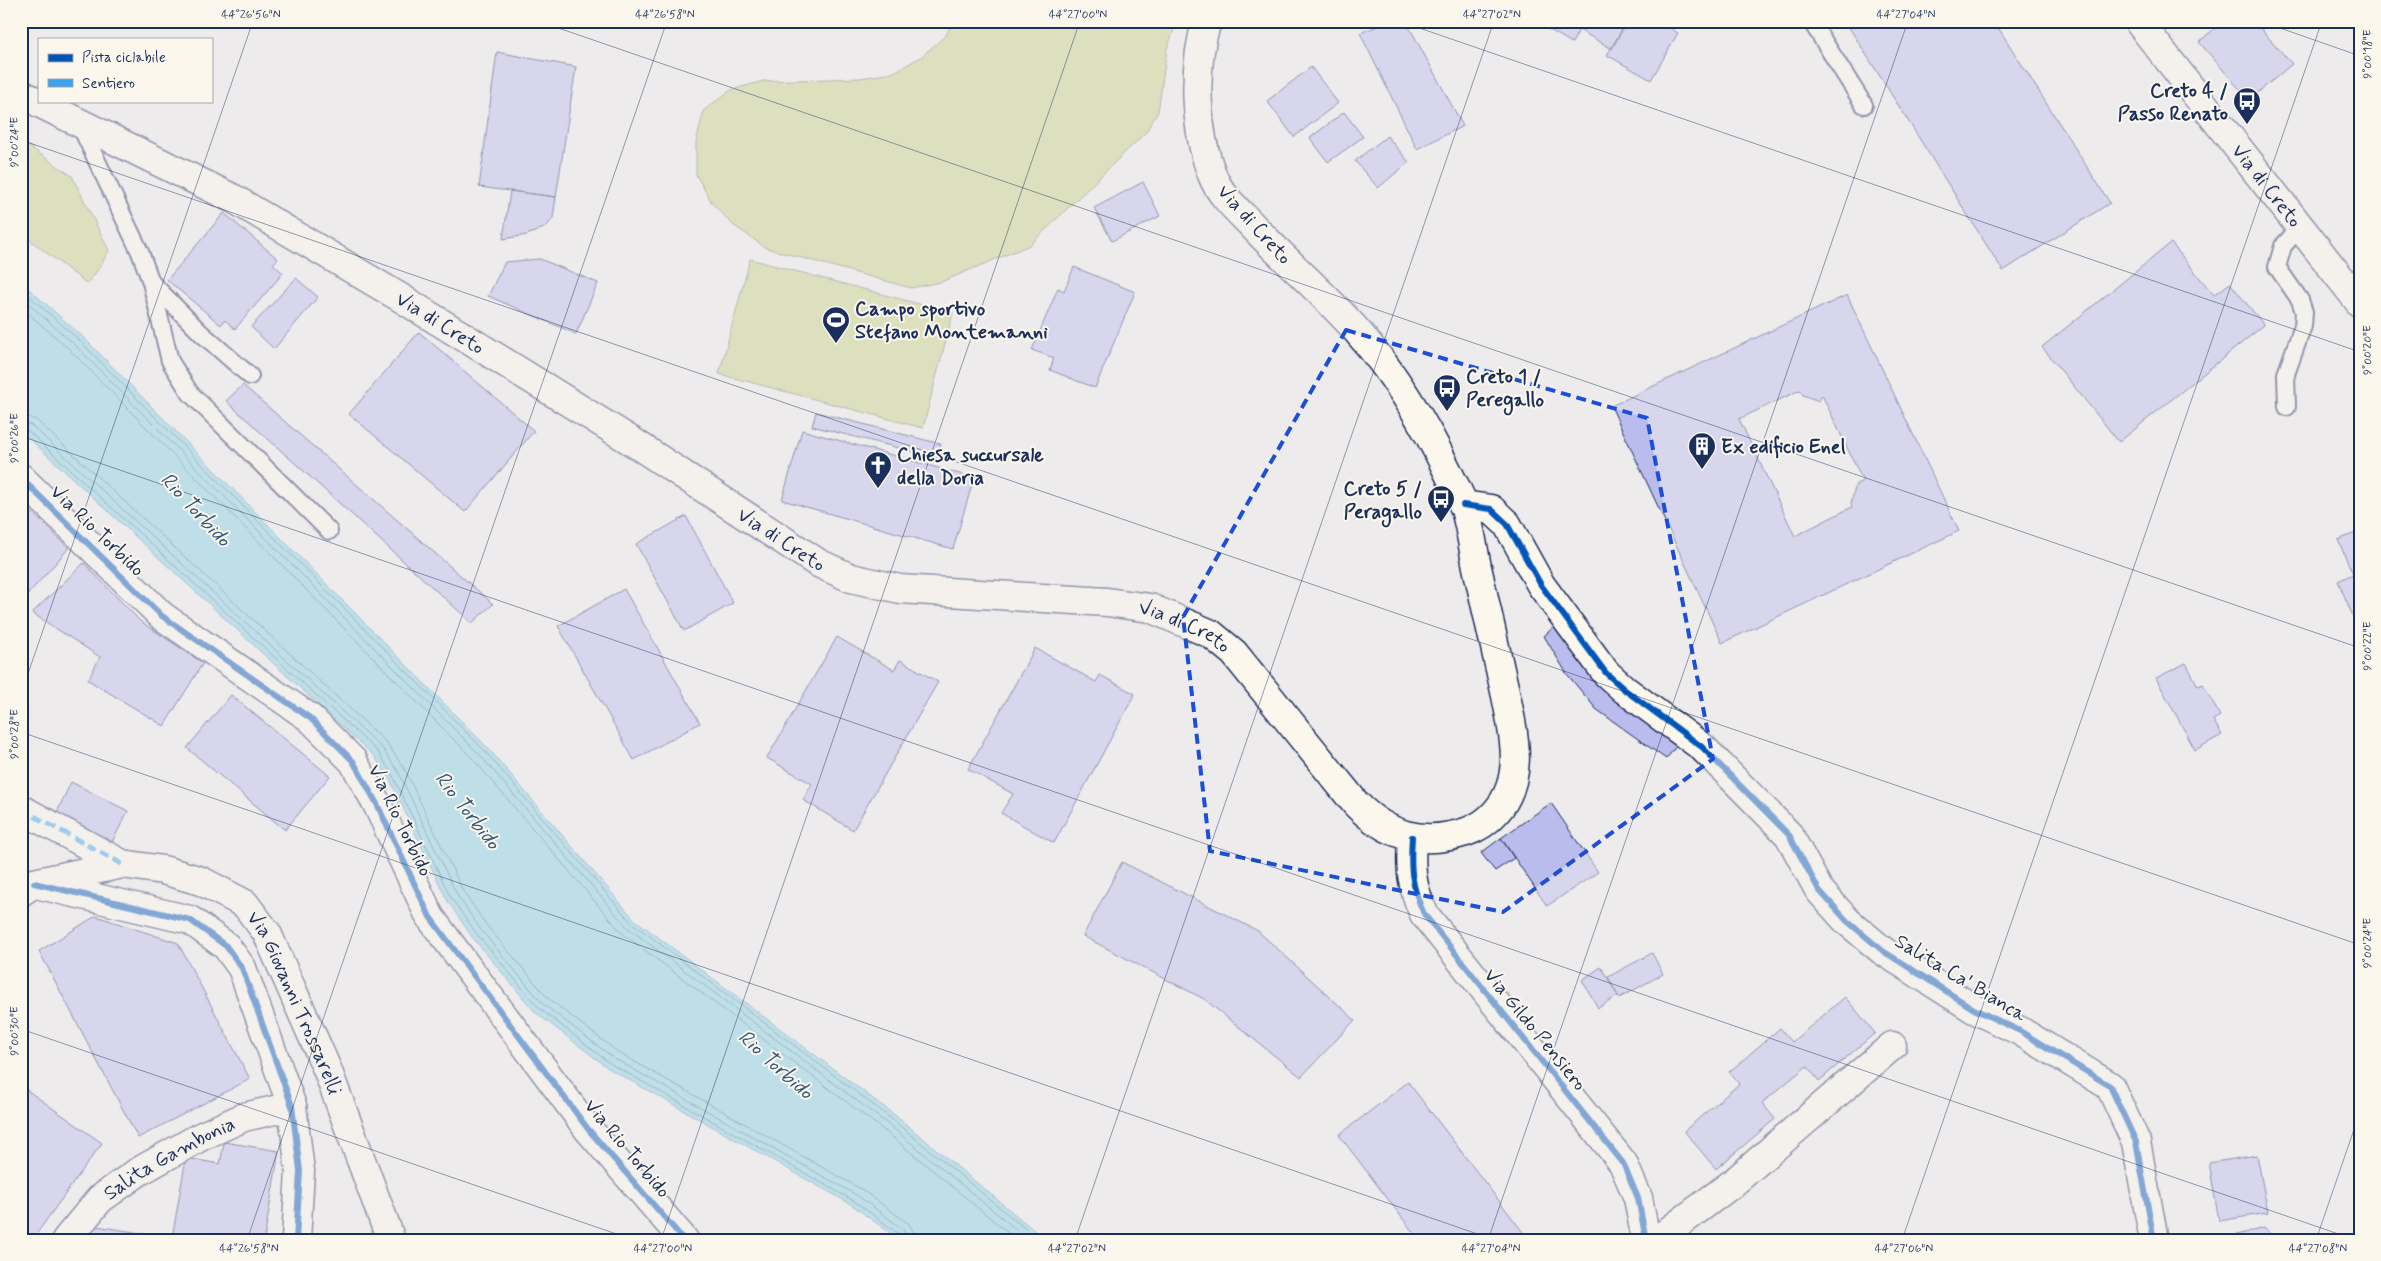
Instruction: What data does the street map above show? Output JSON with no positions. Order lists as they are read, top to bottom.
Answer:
{
  "streets": {
    "street": [
      "Via di Creto",
      "Via Rio Torbido",
      "Salita Ca' Bianca",
      "Via Giovanni Trossarelli",
      "Via Gildo Pensiero",
      "Salita Gambonia"
    ]
  },
  "crossings": [
    ["Via di Creto", "Salita Ca' Bianca"],
    ["Via di Creto", "Via Gildo Pensiero"]
  ],
  "water": ["Rio Torbido"],
  "places": {
    "bus stop": ["Creto 4 / Passo Renato", "Creto 1 / Peregallo", "Creto 5 / Peragallo"],
    "sports": ["Campo sportivo Stefano Montemanni"],
    "building": ["Ex edificio Enel"],
    "church": ["Chiesa succursale della Doria"]
  },
  "legend": ["Pista ciclabile", "Sentiero"],
  "coordinates": [
    "44°26'56\"N",
    "44°26'58\"N",
    "44°27'00\"N",
    "44°27'02\"N",
    "44°27'04\"N",
    "9°00'18\"E",
    "9°00'24\"E",
    "9°00'20\"E",
    "9°00'26\"E",
    "9°00'22\"E",
    "9°00'28\"E",
    "9°00'30\"E",
    "44°27'06\"N",
    "44°27'08\"N"
  ]
}
